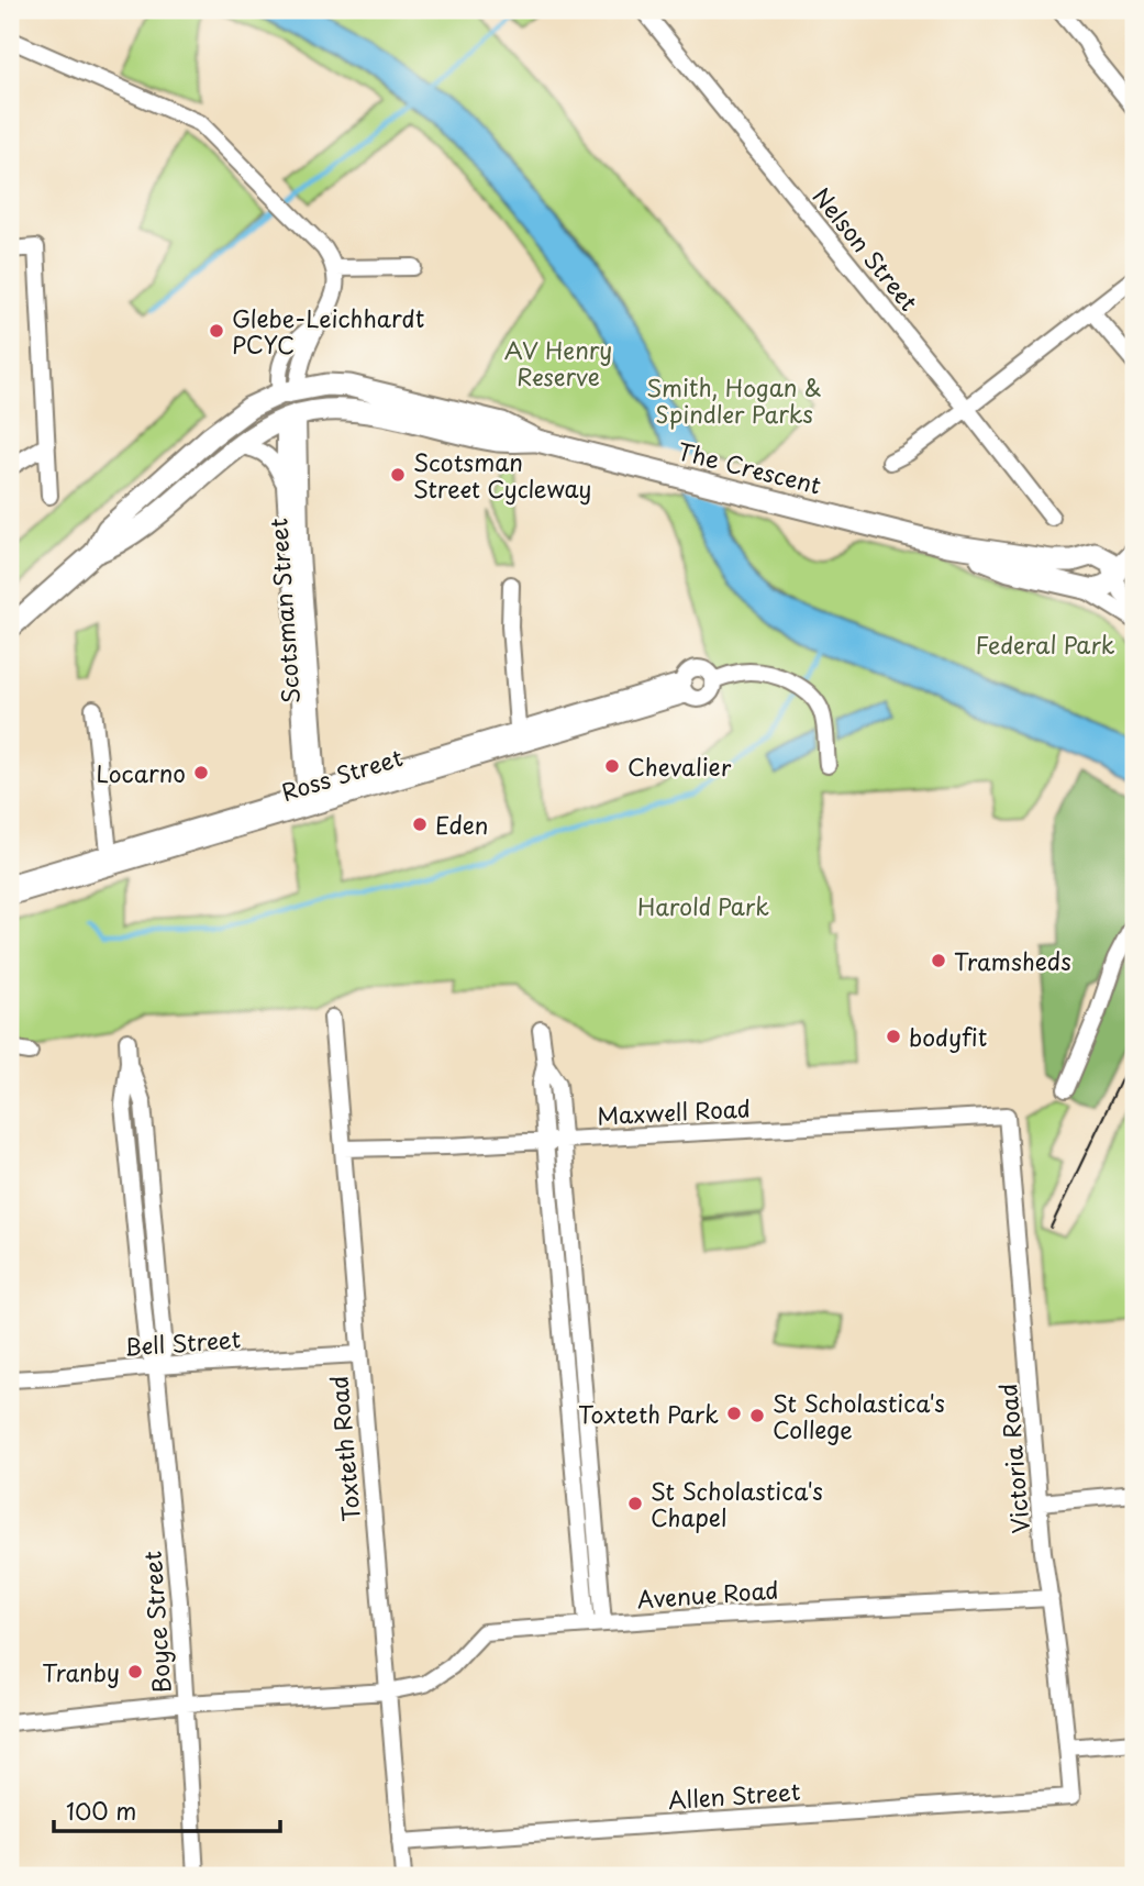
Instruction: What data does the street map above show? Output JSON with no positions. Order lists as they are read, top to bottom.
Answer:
{
  "streets": {
    "main road": ["The Crescent"],
    "street": [
      "Nelson Street",
      "Scotsman Street",
      "Ross Street",
      "Maxwell Road",
      "Bell Street",
      "Toxteth Road",
      "Victoria Road",
      "Avenue Road",
      "Boyce Street",
      "Allen Street"
    ]
  },
  "crossings": [
    ["The Crescent", "Scotsman Street"],
    ["Scotsman Street", "Ross Street"],
    ["Maxwell Road", "Toxteth Road"],
    ["Maxwell Road", "Victoria Road"],
    ["Bell Street", "Toxteth Road"],
    ["Bell Street", "Boyce Street"],
    ["Toxteth Road", "Avenue Road"],
    ["Toxteth Road", "Allen Street"],
    ["Victoria Road", "Avenue Road"],
    ["Victoria Road", "Allen Street"],
    ["Avenue Road", "Boyce Street"]
  ],
  "parks": [
    "AV Henry Reserve",
    "Smith, Hogan & Spindler Parks",
    "Federal Park",
    "Harold Park"
  ],
  "places": [
    "Glebe-Leichhardt PCYC",
    "Scotsman Street Cycleway",
    "Chevalier",
    "Locarno",
    "Eden",
    "Tramsheds",
    "bodyfit",
    "Toxteth Park",
    "St Scholastica's College",
    "St Scholastica's Chapel",
    "Tranby"
  ],
  "scale_bar": "100 m"
}
